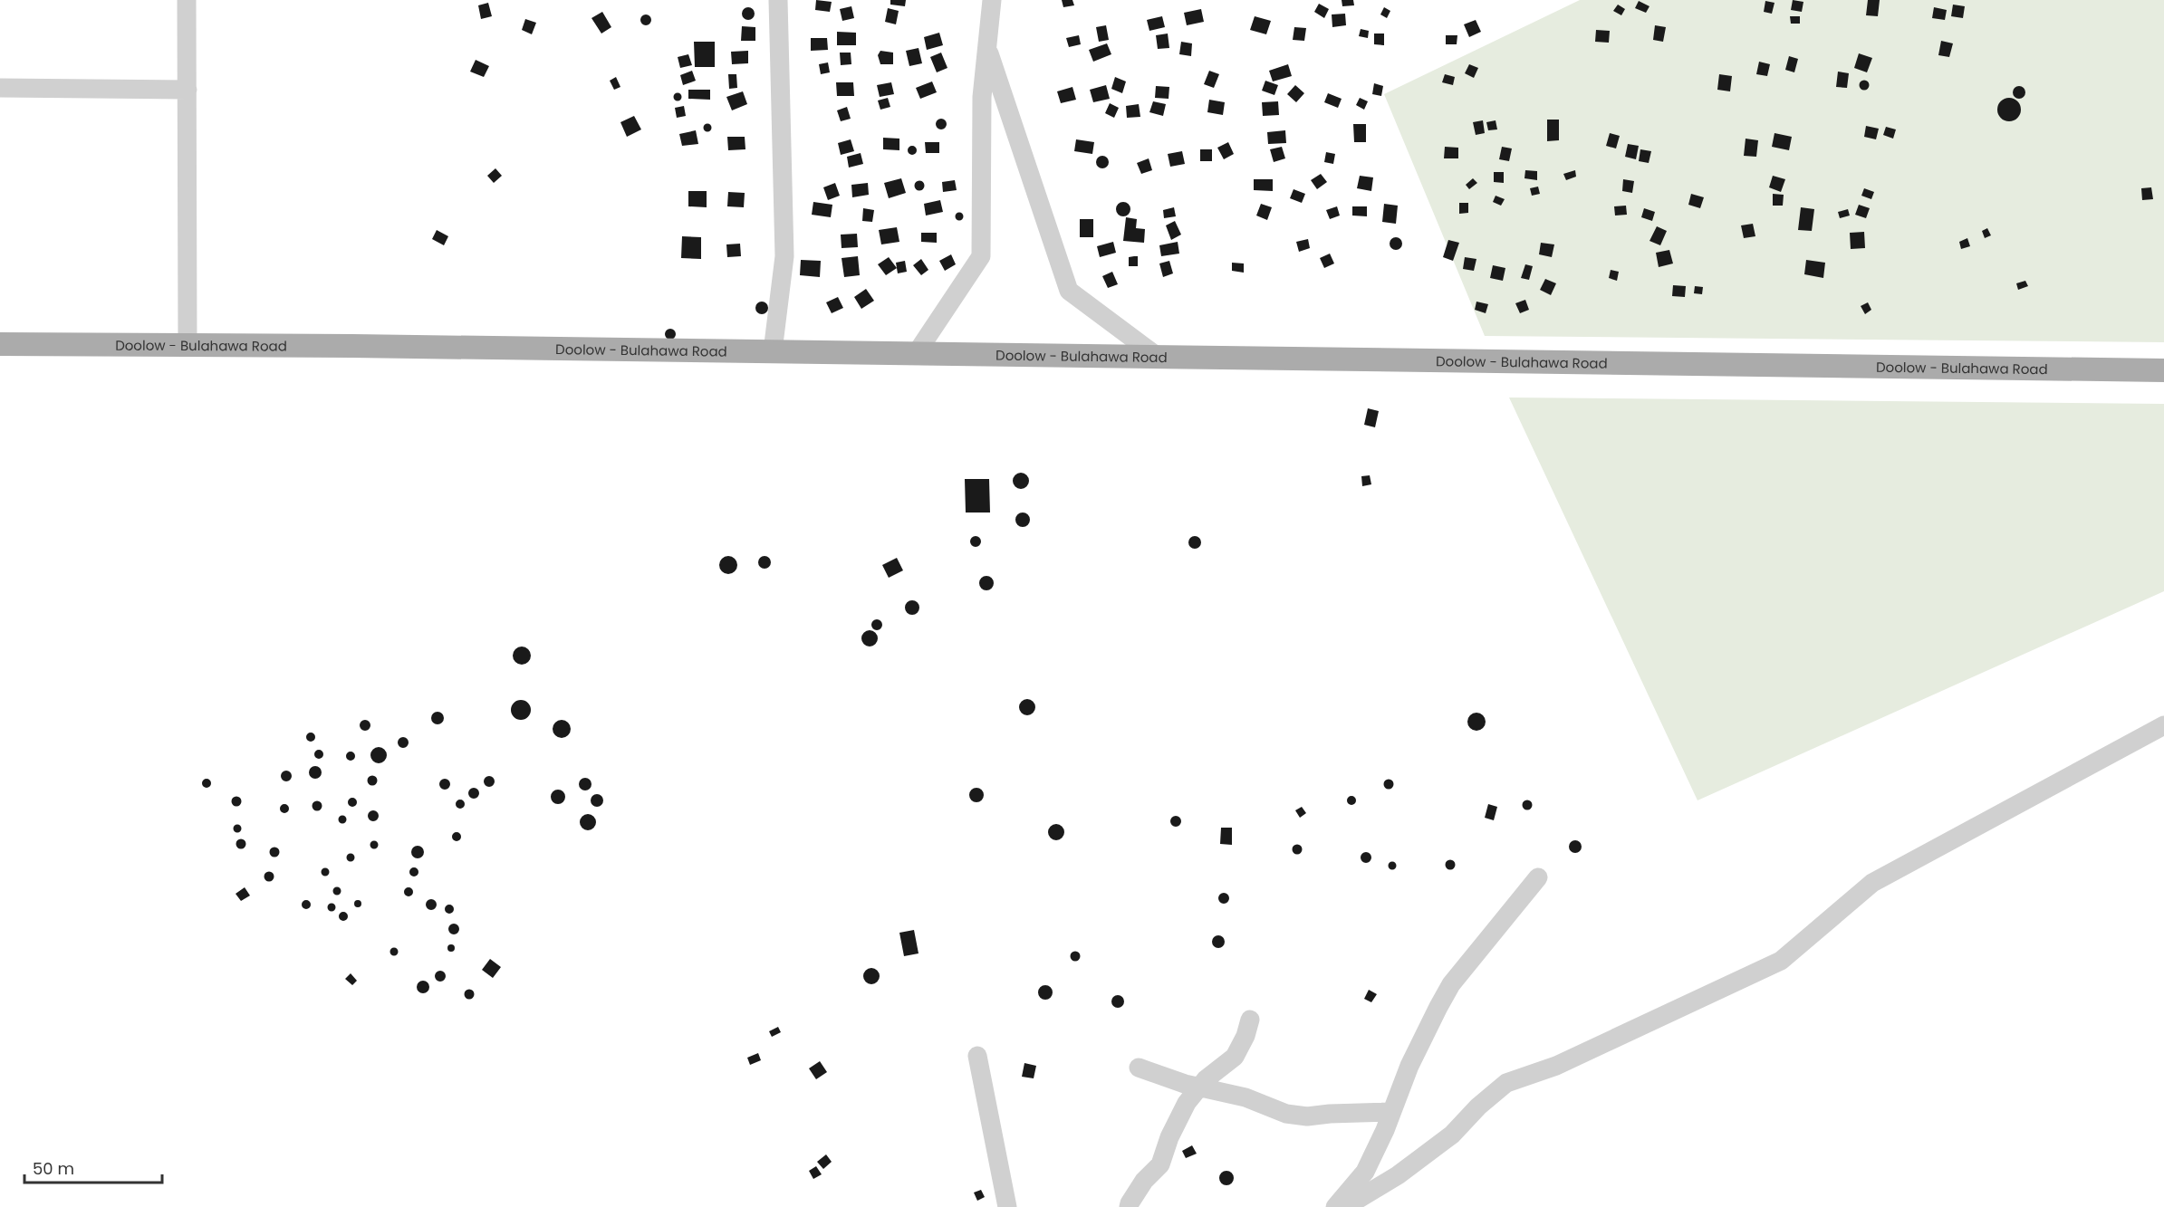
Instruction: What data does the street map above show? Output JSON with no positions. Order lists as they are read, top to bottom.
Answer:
{
  "streets": {
    "main road": ["Doolow - Bulahawa Road"]
  },
  "scale_bar": "50 m"
}
